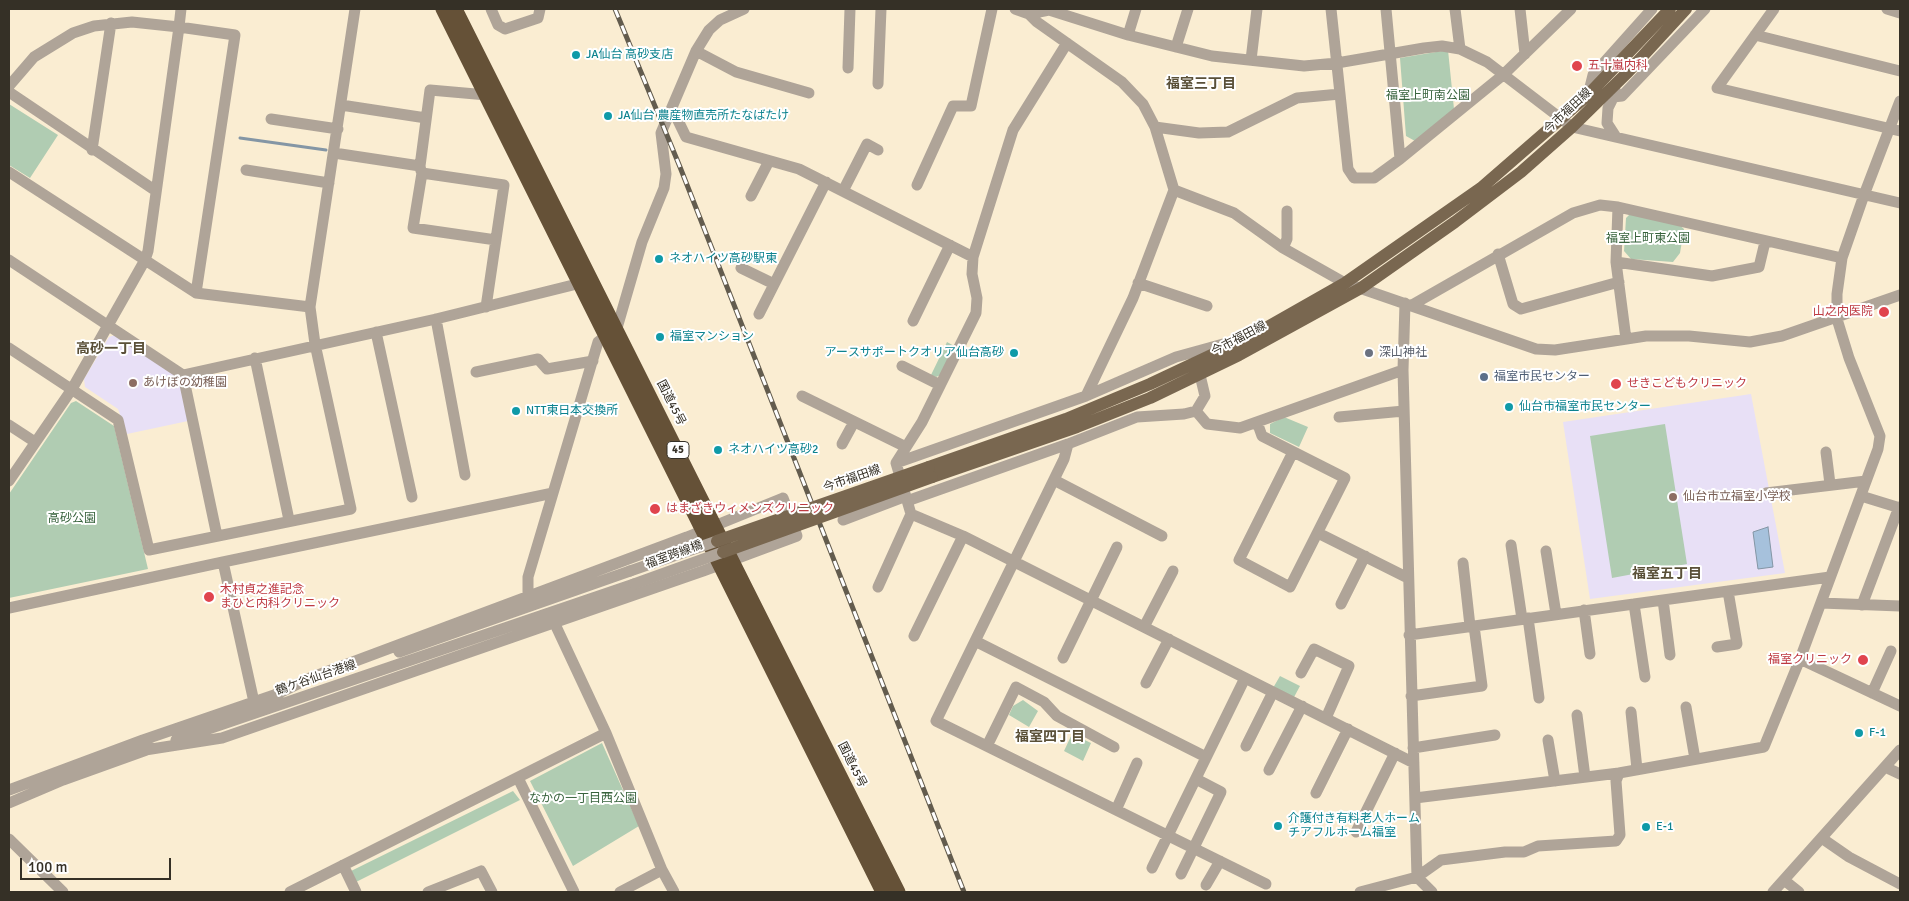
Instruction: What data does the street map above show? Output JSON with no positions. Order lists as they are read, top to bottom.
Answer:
{
  "streets": {
    "highway": ["国道45号", "45"],
    "main road": ["今市福田線"],
    "street": ["福室跨線橋", "鶴ケ谷仙台港線"]
  },
  "crossings": [
    ["今市福田線", "国道45号"],
    ["今市福田線", "福室跨線橋"],
    ["国道45号", "福室跨線橋"],
    ["福室跨線橋", "鶴ケ谷仙台港線"]
  ],
  "districts": [
    "福室三丁目",
    "高砂一丁目",
    "福室五丁目",
    "福室四丁目"
  ],
  "parks": [
    "福室上町南公園",
    "福室上町東公園",
    "高砂公園",
    "なかの一丁目西公園"
  ],
  "places": [
    "JA仙台 高砂支店",
    "五十嵐内科",
    "JA仙台 農産物直売所たなばたけ",
    "ネオハイツ高砂駅東",
    "山之内医院",
    "福室マンション",
    "アースサポートクオリア仙台高砂",
    "深山神社",
    "福室市民センター",
    "あけぼの幼稚園",
    "せきこどもクリニック",
    "仙台市福室市民センター",
    "NTT東日本交換所",
    "ネオハイツ高砂2",
    "仙台市立福室小学校",
    "はまざきウィメンズクリニック",
    "木村貞之進記念 まひと内科クリニック",
    "福室クリニック",
    "F-1",
    "介護付き有料老人ホーム チアフルホーム福室",
    "E-1"
  ],
  "scale_bar": "100 m"
}
